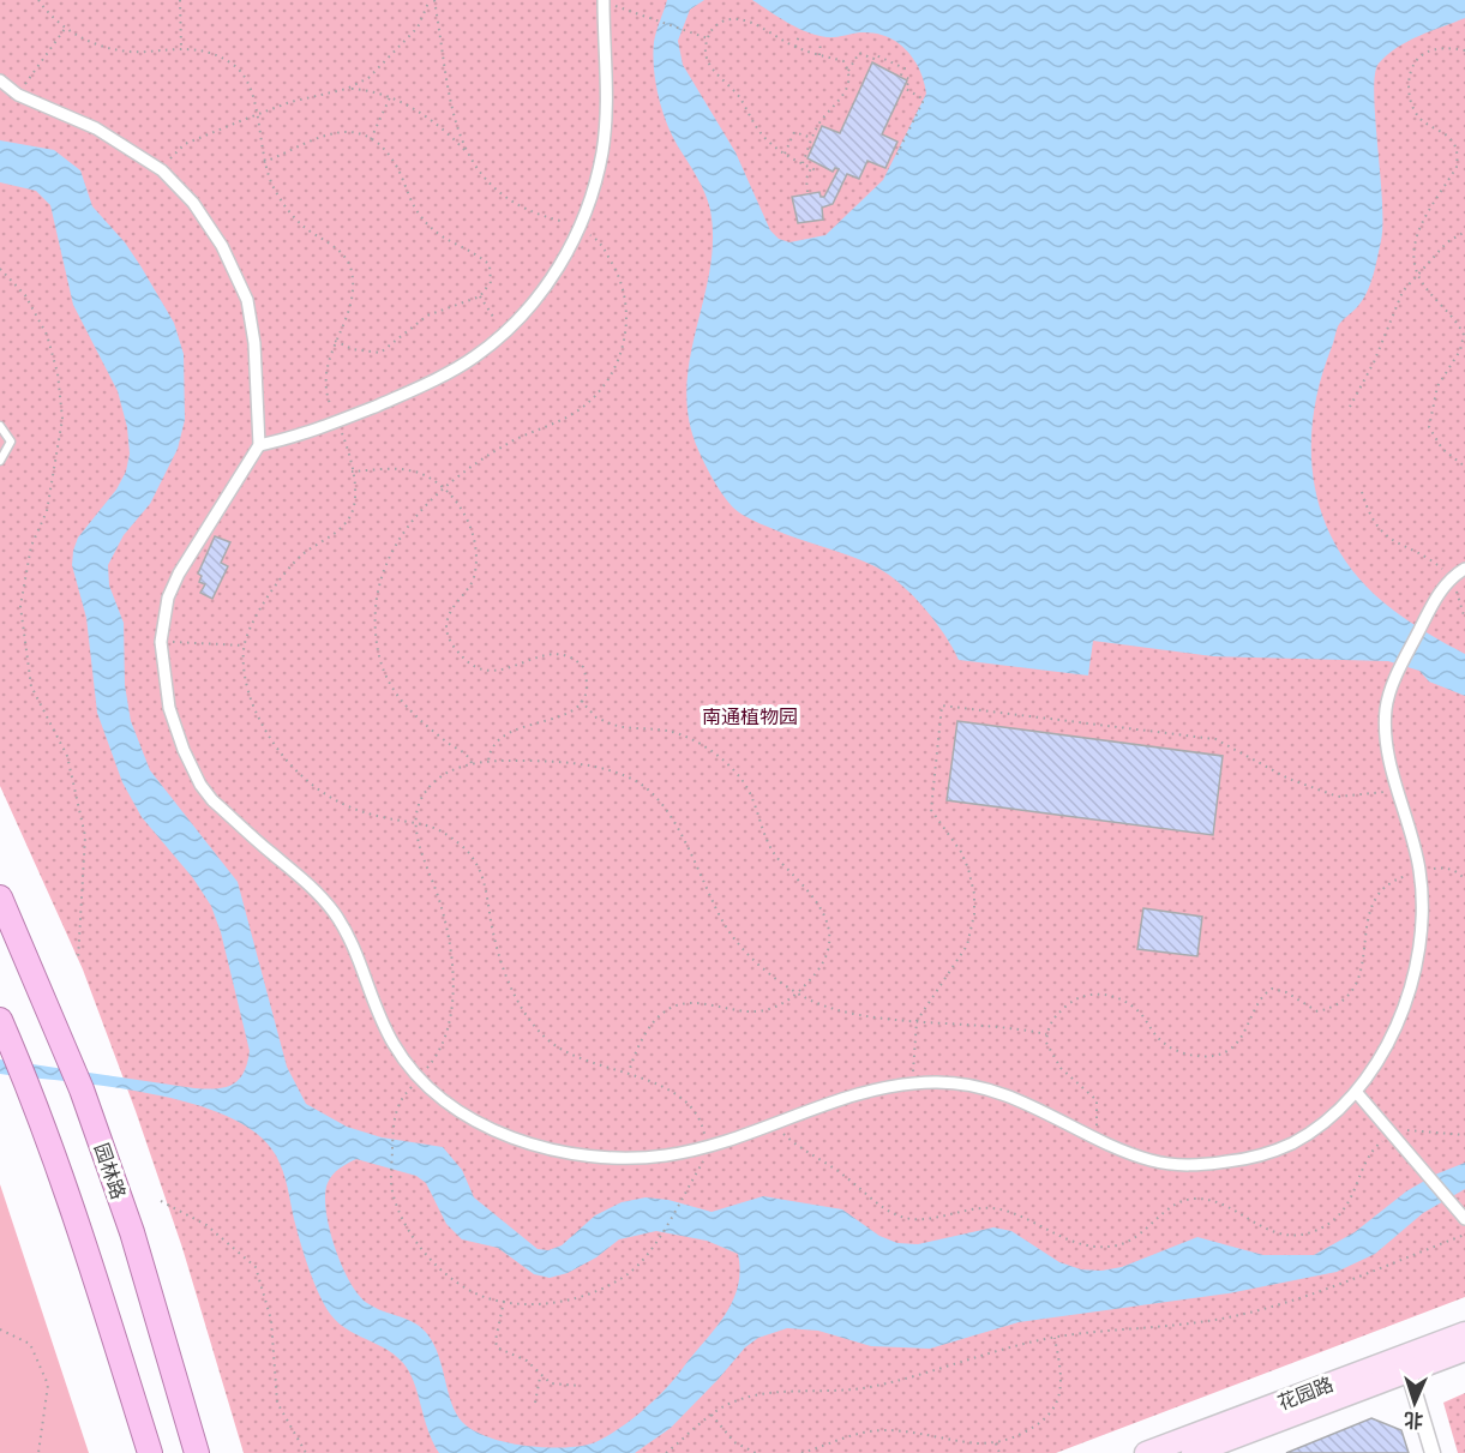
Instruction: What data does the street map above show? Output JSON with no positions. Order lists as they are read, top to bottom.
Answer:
{
  "streets": {
    "main road": ["园林路", "花园路"]
  },
  "parks": ["南通植物园"],
  "north": "bottom"
}
